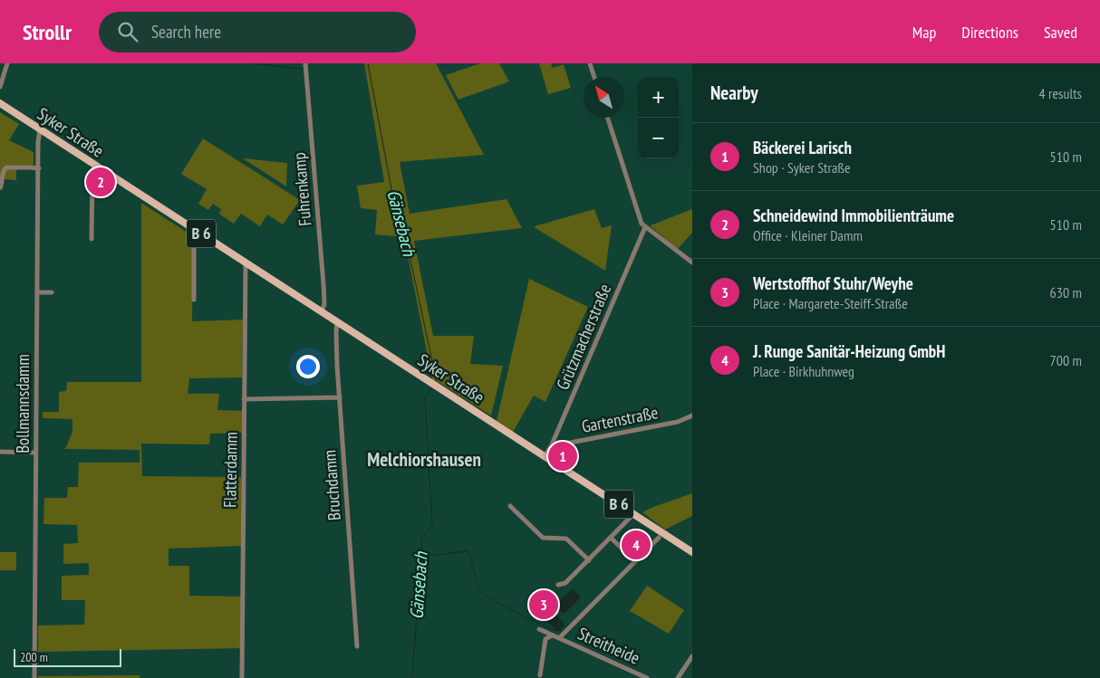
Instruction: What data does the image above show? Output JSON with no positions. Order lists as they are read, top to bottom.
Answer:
{
  "streets": {
    "main road": ["Syker Straße", "B 6"],
    "street": [
      "Fuhrenkamp",
      "Grützmacherstraße",
      "Bollmannsdamm",
      "Gartenstraße",
      "Flatterdamm",
      "Bruchdamm",
      "Streitheide"
    ]
  },
  "crossings": [
    ["Syker Straße", "Fuhrenkamp"],
    ["Syker Straße", "Grützmacherstraße"],
    ["Syker Straße", "Bollmannsdamm"],
    ["Syker Straße", "Flatterdamm"],
    ["Syker Straße", "Bruchdamm"],
    ["Grützmacherstraße", "Gartenstraße"]
  ],
  "districts": ["Melchiorshausen"],
  "water": ["Gänsebach"],
  "scale_bar": "200 m",
  "north": "top left",
  "page": {
    "header": "Strollr",
    "search": "Search here",
    "nav": ["Map", "Directions", "Saved"],
    "heading": ["Nearby", "4 results"],
    "map_buttons": ["+", "−"],
    "list": [
      {
        "mark": "1",
        "name": "Bäckerei Larisch",
        "note": "Shop · Syker Straße",
        "value": "510 m"
      },
      {
        "mark": "2",
        "name": "Schneidewind Immobilienträume",
        "note": "Office · Kleiner Damm",
        "value": "510 m"
      },
      {
        "mark": "3",
        "name": "Wertstoffhof Stuhr/Weyhe",
        "note": "Place · Margarete-Steiff-Straße",
        "value": "630 m"
      },
      {
        "mark": "4",
        "name": "J. Runge Sanitär-Heizung GmbH",
        "note": "Place · Birkhuhnweg",
        "value": "700 m"
      }
    ],
    "pins": [
      "2",
      "1",
      "4",
      "3"
    ],
    "scale": "200 m"
  }
}
